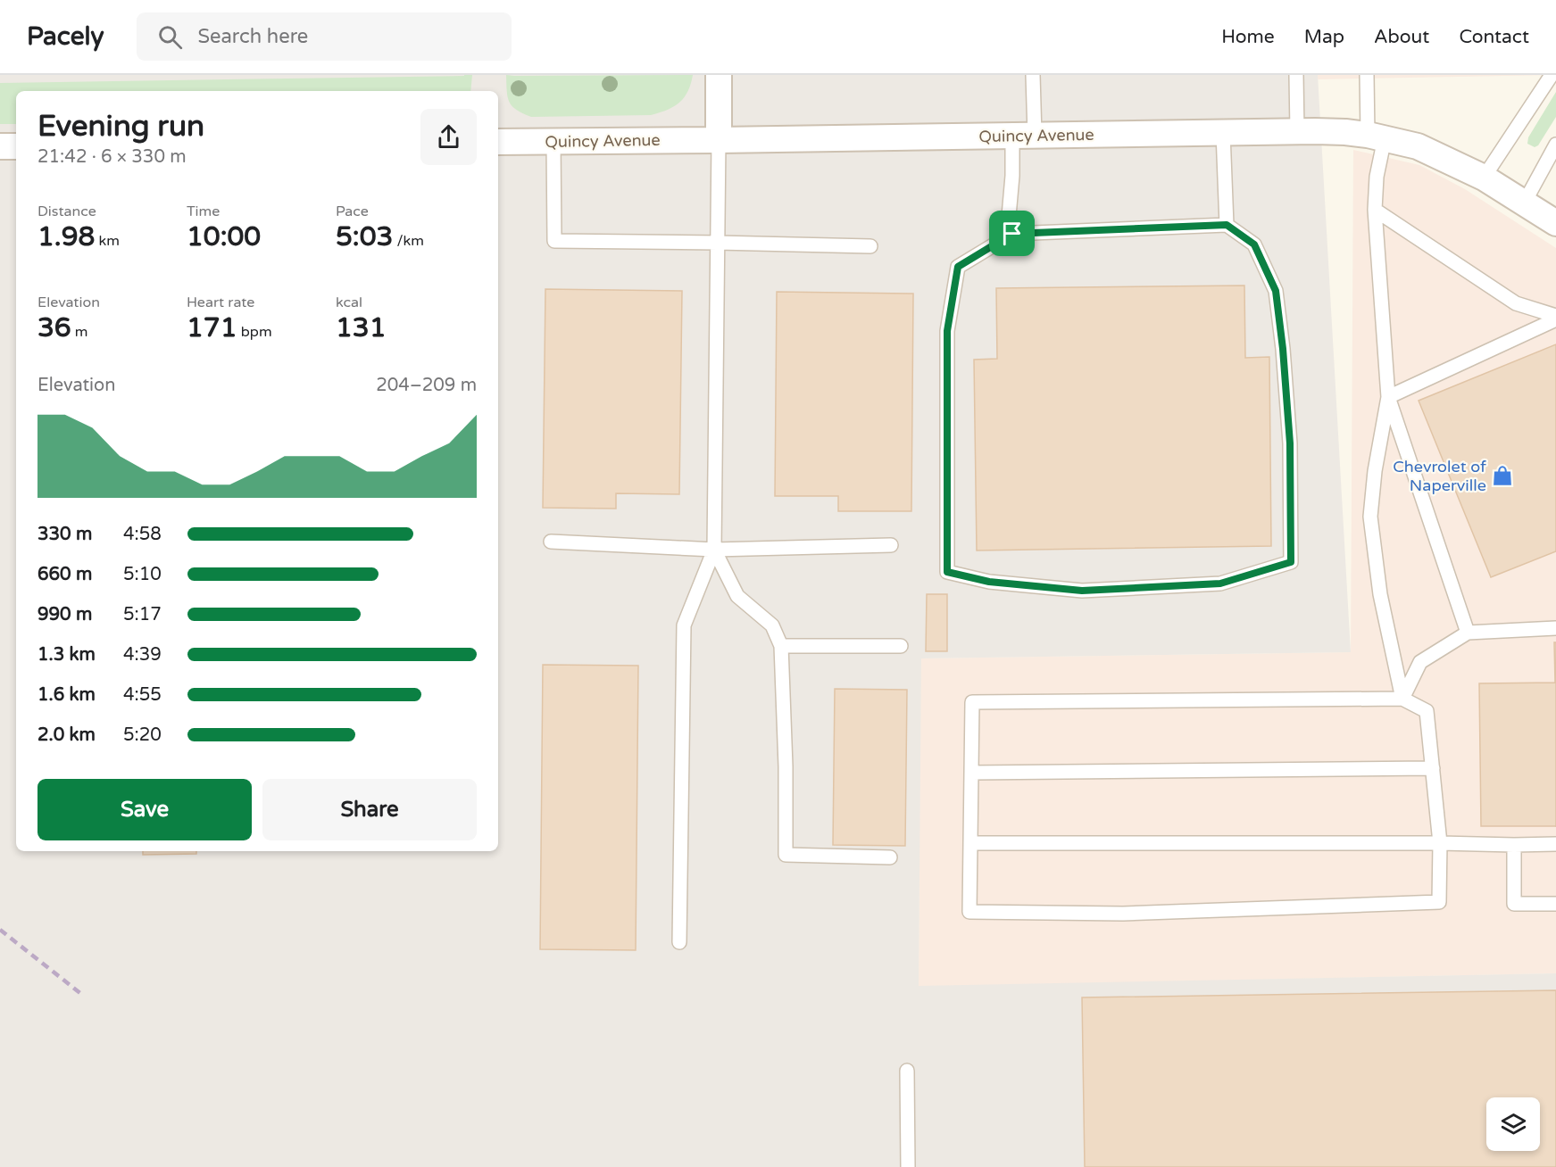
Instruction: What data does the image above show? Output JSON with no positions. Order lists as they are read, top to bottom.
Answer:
{
  "streets": {
    "street": ["Quincy Avenue"]
  },
  "places": {
    "shop": ["Chevrolet of Naperville"]
  },
  "page": {
    "header": "Pacely",
    "search": "Search here",
    "nav": [
      "Home",
      "Map",
      "About",
      "Contact"
    ],
    "heading": ["Evening run", "21:42 · 6 × 330 m"],
    "stats": [
      ["Distance", "1.98 km"],
      ["Time", "10:00"],
      ["Pace", "5:03 /km"],
      ["Elevation", "36 m"],
      ["Heart rate", "171 bpm"],
      ["kcal", "131"]
    ],
    "chart": ["Elevation", "204–209 m"],
    "list": [
      {
        "name": "330 m",
        "note": "4:58"
      },
      {
        "name": "660 m",
        "note": "5:10"
      },
      {
        "name": "990 m",
        "note": "5:17"
      },
      {
        "name": "1.3 km",
        "note": "4:39"
      },
      {
        "name": "1.6 km",
        "note": "4:55"
      },
      {
        "name": "2.0 km",
        "note": "5:20"
      }
    ],
    "buttons": ["Save", "Share"]
  }
}
